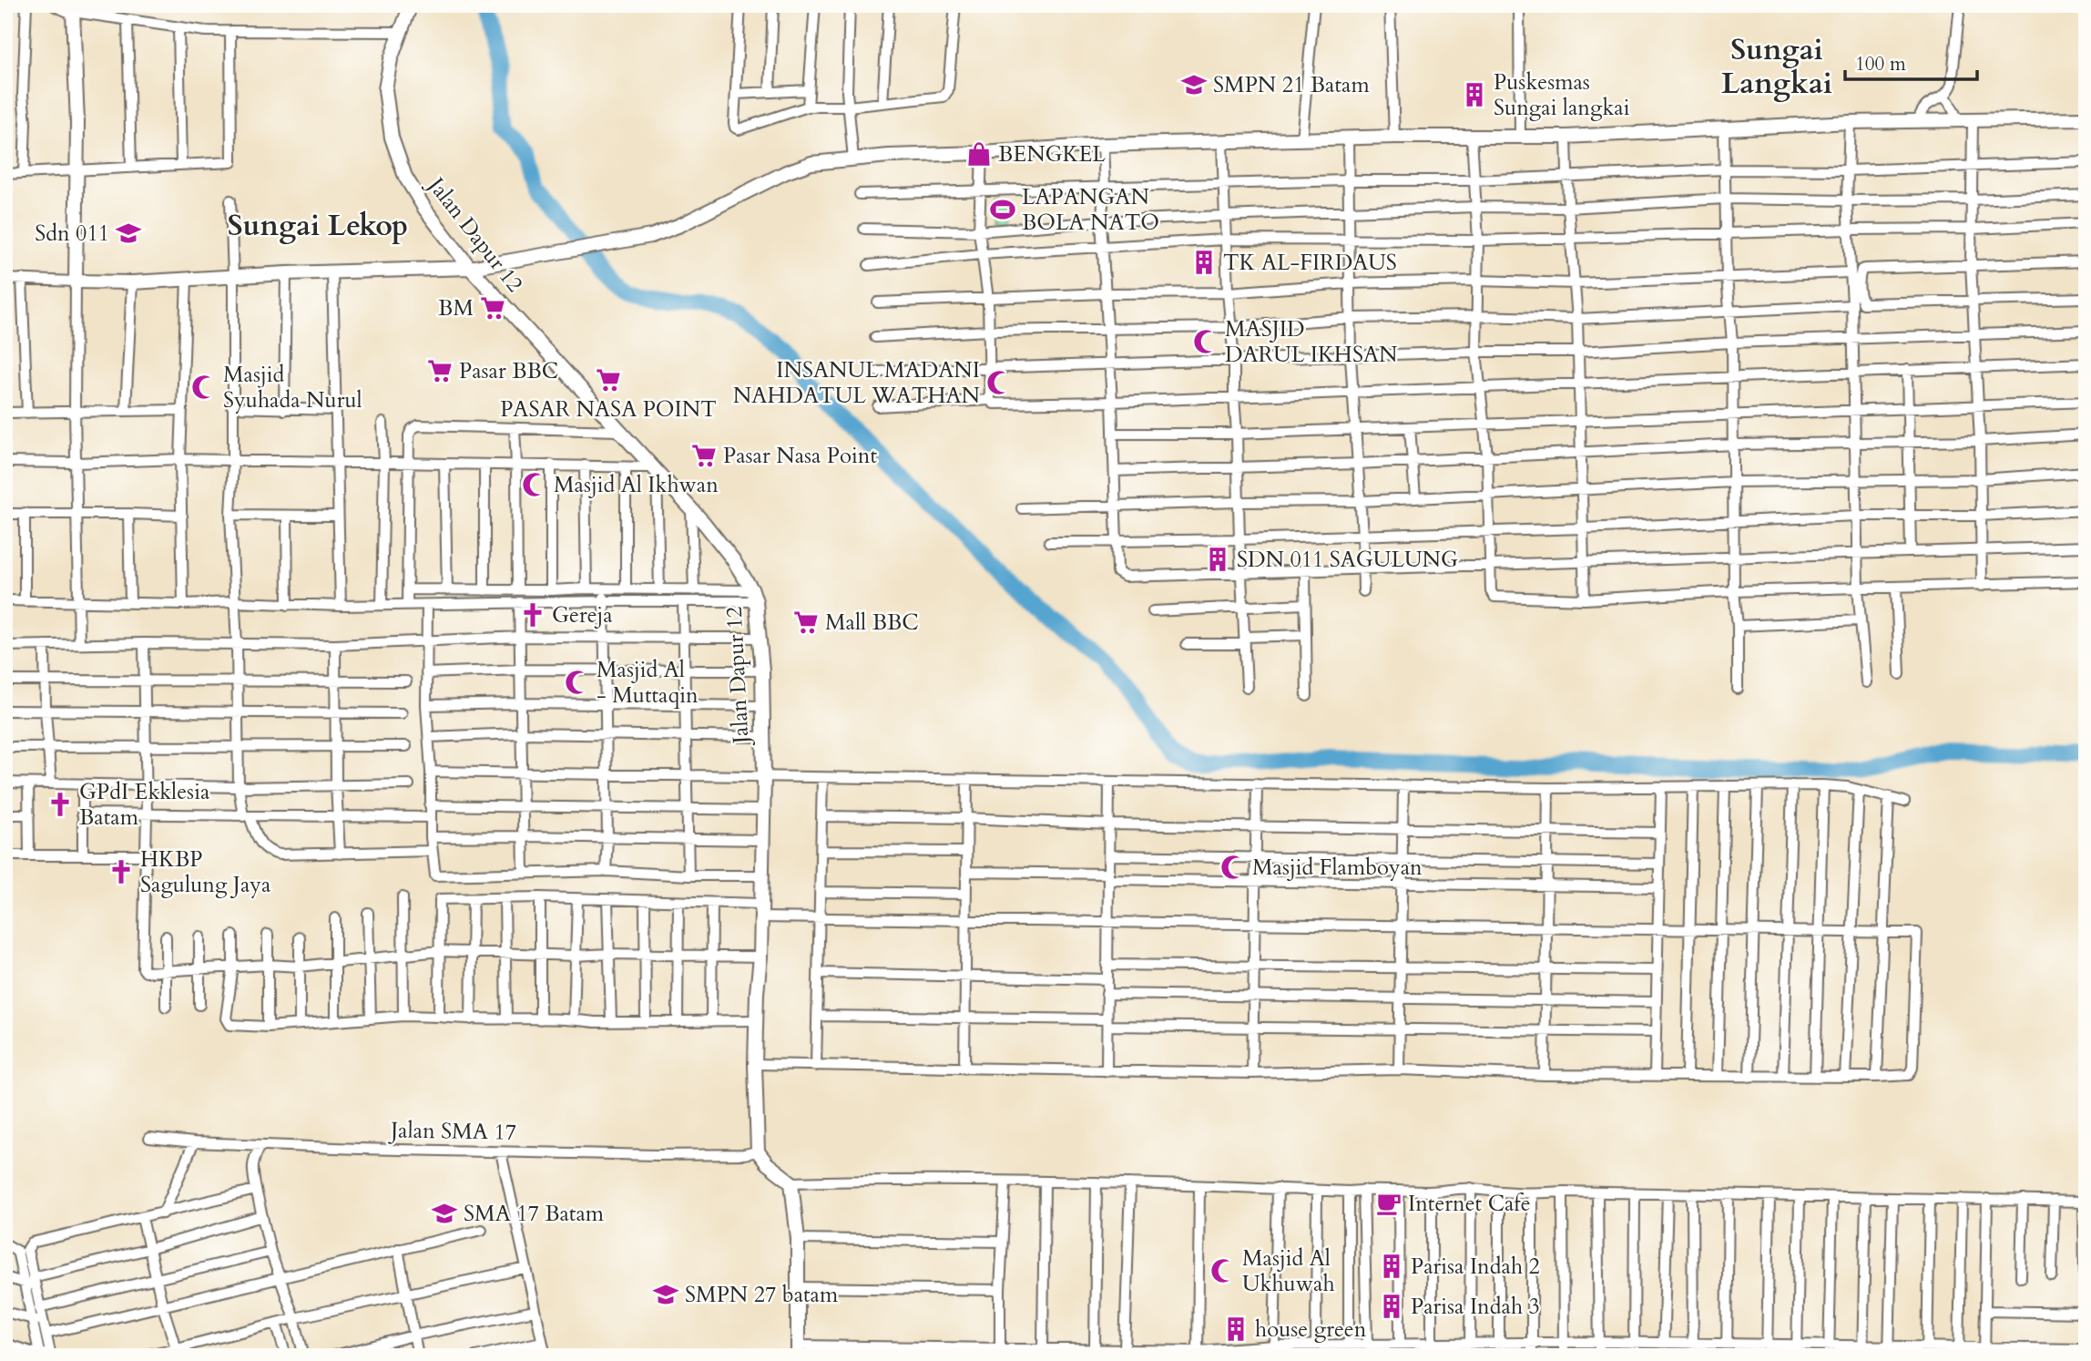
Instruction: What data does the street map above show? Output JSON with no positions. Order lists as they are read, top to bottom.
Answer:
{
  "streets": {
    "street": ["Jalan Dapur 12", "Jalan SMA 17"]
  },
  "crossings": [
    ["Jalan Dapur 12", "Jalan SMA 17"]
  ],
  "districts": ["Sungai Langkai", "Sungai Lekop"],
  "places": {
    "school or university": [
      "SMPN 21 Batam",
      "Sdn 011",
      "SMA 17 Batam",
      "SMPN 27 batam"
    ],
    "building": [
      "Puskesmas Sungai langkai",
      "TK AL-FIRDAUS",
      "SDN 011 SAGULUNG",
      "Parisa Indah 2",
      "Parisa Indah 3",
      "house green"
    ],
    "shop": ["BENGKEL"],
    "sports": ["LAPANGAN BOLA NATO"],
    "supermarket": [
      "BM",
      "Pasar BBC",
      "PASAR NASA POINT",
      "Pasar Nasa Point",
      "Mall BBC"
    ],
    "mosque": [
      "MASJID DARUL IKHSAN",
      "INSANUL MADANI NAHDATUL WATHAN",
      "Masjid Syuhada Nurul",
      "Masjid Al Ikhwan",
      "Masjid Al - Muttaqin",
      "Masjid Flamboyan",
      "Masjid Al Ukhuwah"
    ],
    "church": ["Gereja", "GPdI Ekklesia Batam", "HKBP Sagulung Jaya"],
    "cafe": ["Internet Cafe"]
  },
  "scale_bar": "100 m"
}
